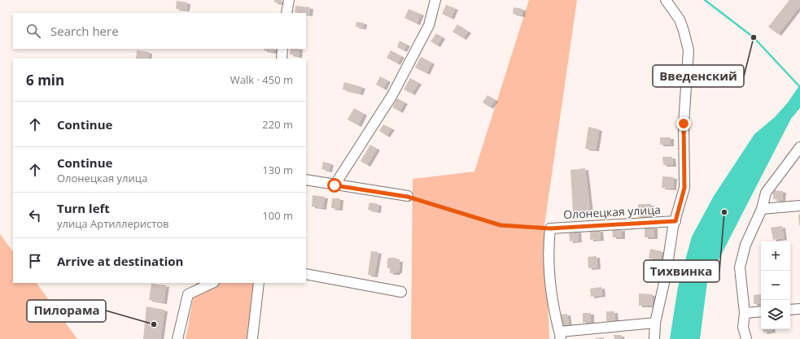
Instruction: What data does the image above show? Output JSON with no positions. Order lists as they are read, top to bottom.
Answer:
{
  "streets": {
    "street": ["Олонецкая улица"]
  },
  "places": ["Введенский", "Тихвинка", "Пилорама"],
  "page": {
    "search": "Search here",
    "heading": ["6 min", "Walk · 450 m"],
    "list": [
      ["Continue", "220 m"],
      ["Continue", "Олонецкая улица", "130 m"],
      ["Turn left", "улица Артиллеристов", "100 m"],
      "Arrive at destination"
    ],
    "map_buttons": ["+", "−"]
  }
}
